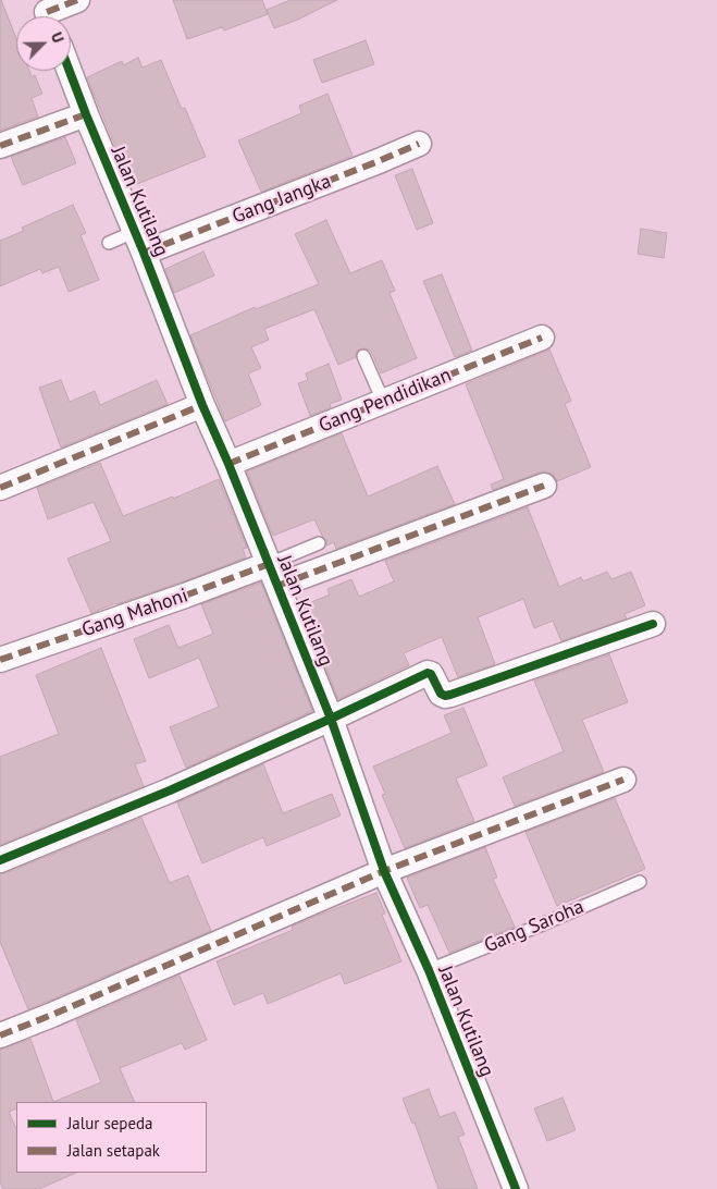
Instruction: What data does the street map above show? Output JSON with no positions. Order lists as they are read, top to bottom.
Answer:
{
  "streets": {
    "street": [
      "Gang Jangka",
      "Jalan Kutilang",
      "Gang Pendidikan",
      "Gang Mahoni"
    ],
    "lane": ["Gang Saroha"]
  },
  "crossings": [
    ["Gang Jangka", "Jalan Kutilang"],
    ["Jalan Kutilang", "Gang Pendidikan"],
    ["Jalan Kutilang", "Gang Mahoni"],
    ["Jalan Kutilang", "Gang Saroha"]
  ],
  "legend": ["Jalur sepeda", "Jalan setapak"],
  "north": "top right"
}
